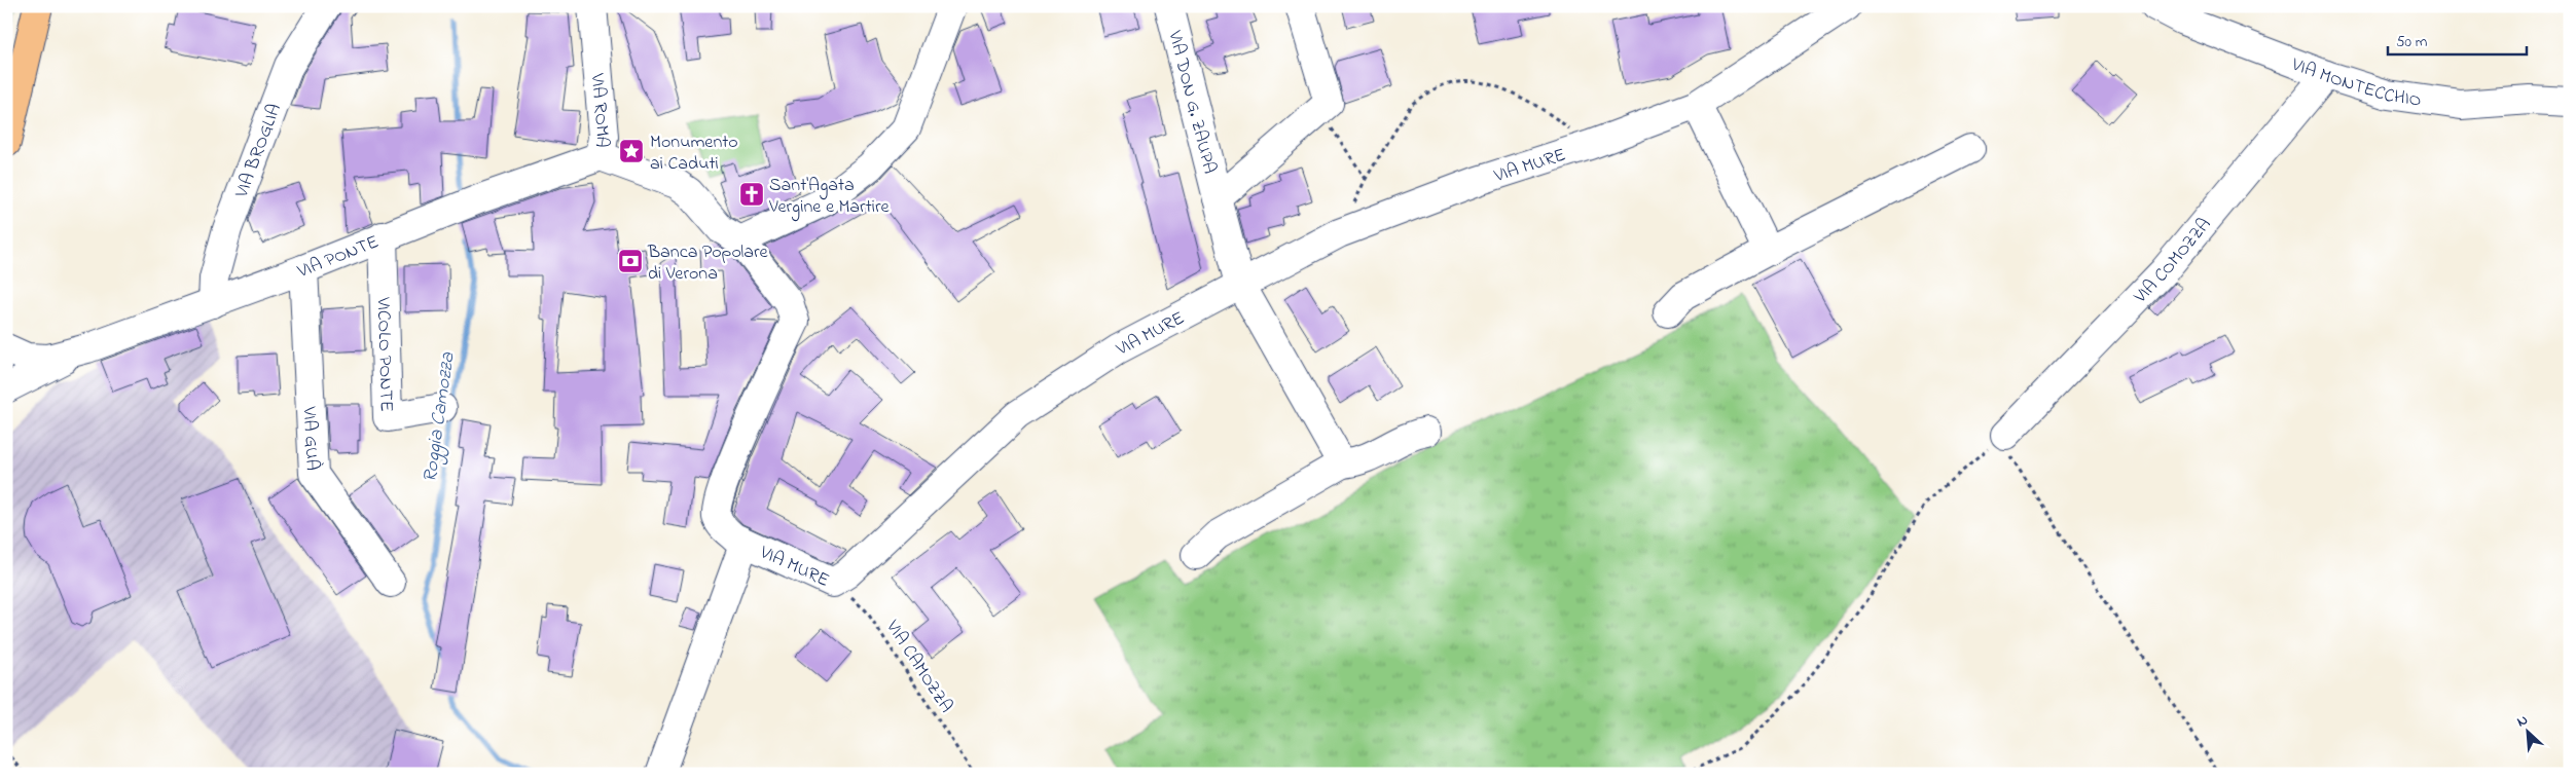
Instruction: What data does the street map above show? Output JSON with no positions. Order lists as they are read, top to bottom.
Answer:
{
  "streets": {
    "street": [
      "VIA MONTECCHIO",
      "VIA DON G. ZAUPA",
      "VIA ROMA",
      "VIA BROGLIA",
      "VIA MURE",
      "VIA PONTE",
      "VIA COMOZZA",
      "VICOLO PONTE",
      "VIA GUÀ"
    ],
    "path": ["VIA CAMOZZA"]
  },
  "crossings": [
    ["VIA MONTECCHIO", "VIA COMOZZA"],
    ["VIA DON G. ZAUPA", "VIA MURE"],
    ["VIA ROMA", "VIA MURE"],
    ["VIA ROMA", "VIA PONTE"],
    ["VIA BROGLIA", "VIA PONTE"],
    ["VIA MURE", "VIA CAMOZZA"],
    ["VIA PONTE", "VICOLO PONTE"],
    ["VIA PONTE", "VIA GUÀ"]
  ],
  "water": ["Roggia Camozza"],
  "places": {
    "place": ["Monumento ai Caduti"],
    "church": ["Sant'Agata Vergine e Martire"],
    "bank": ["Banca Popolare di Verona"]
  },
  "scale_bar": "50 m",
  "north": "top left"
}
